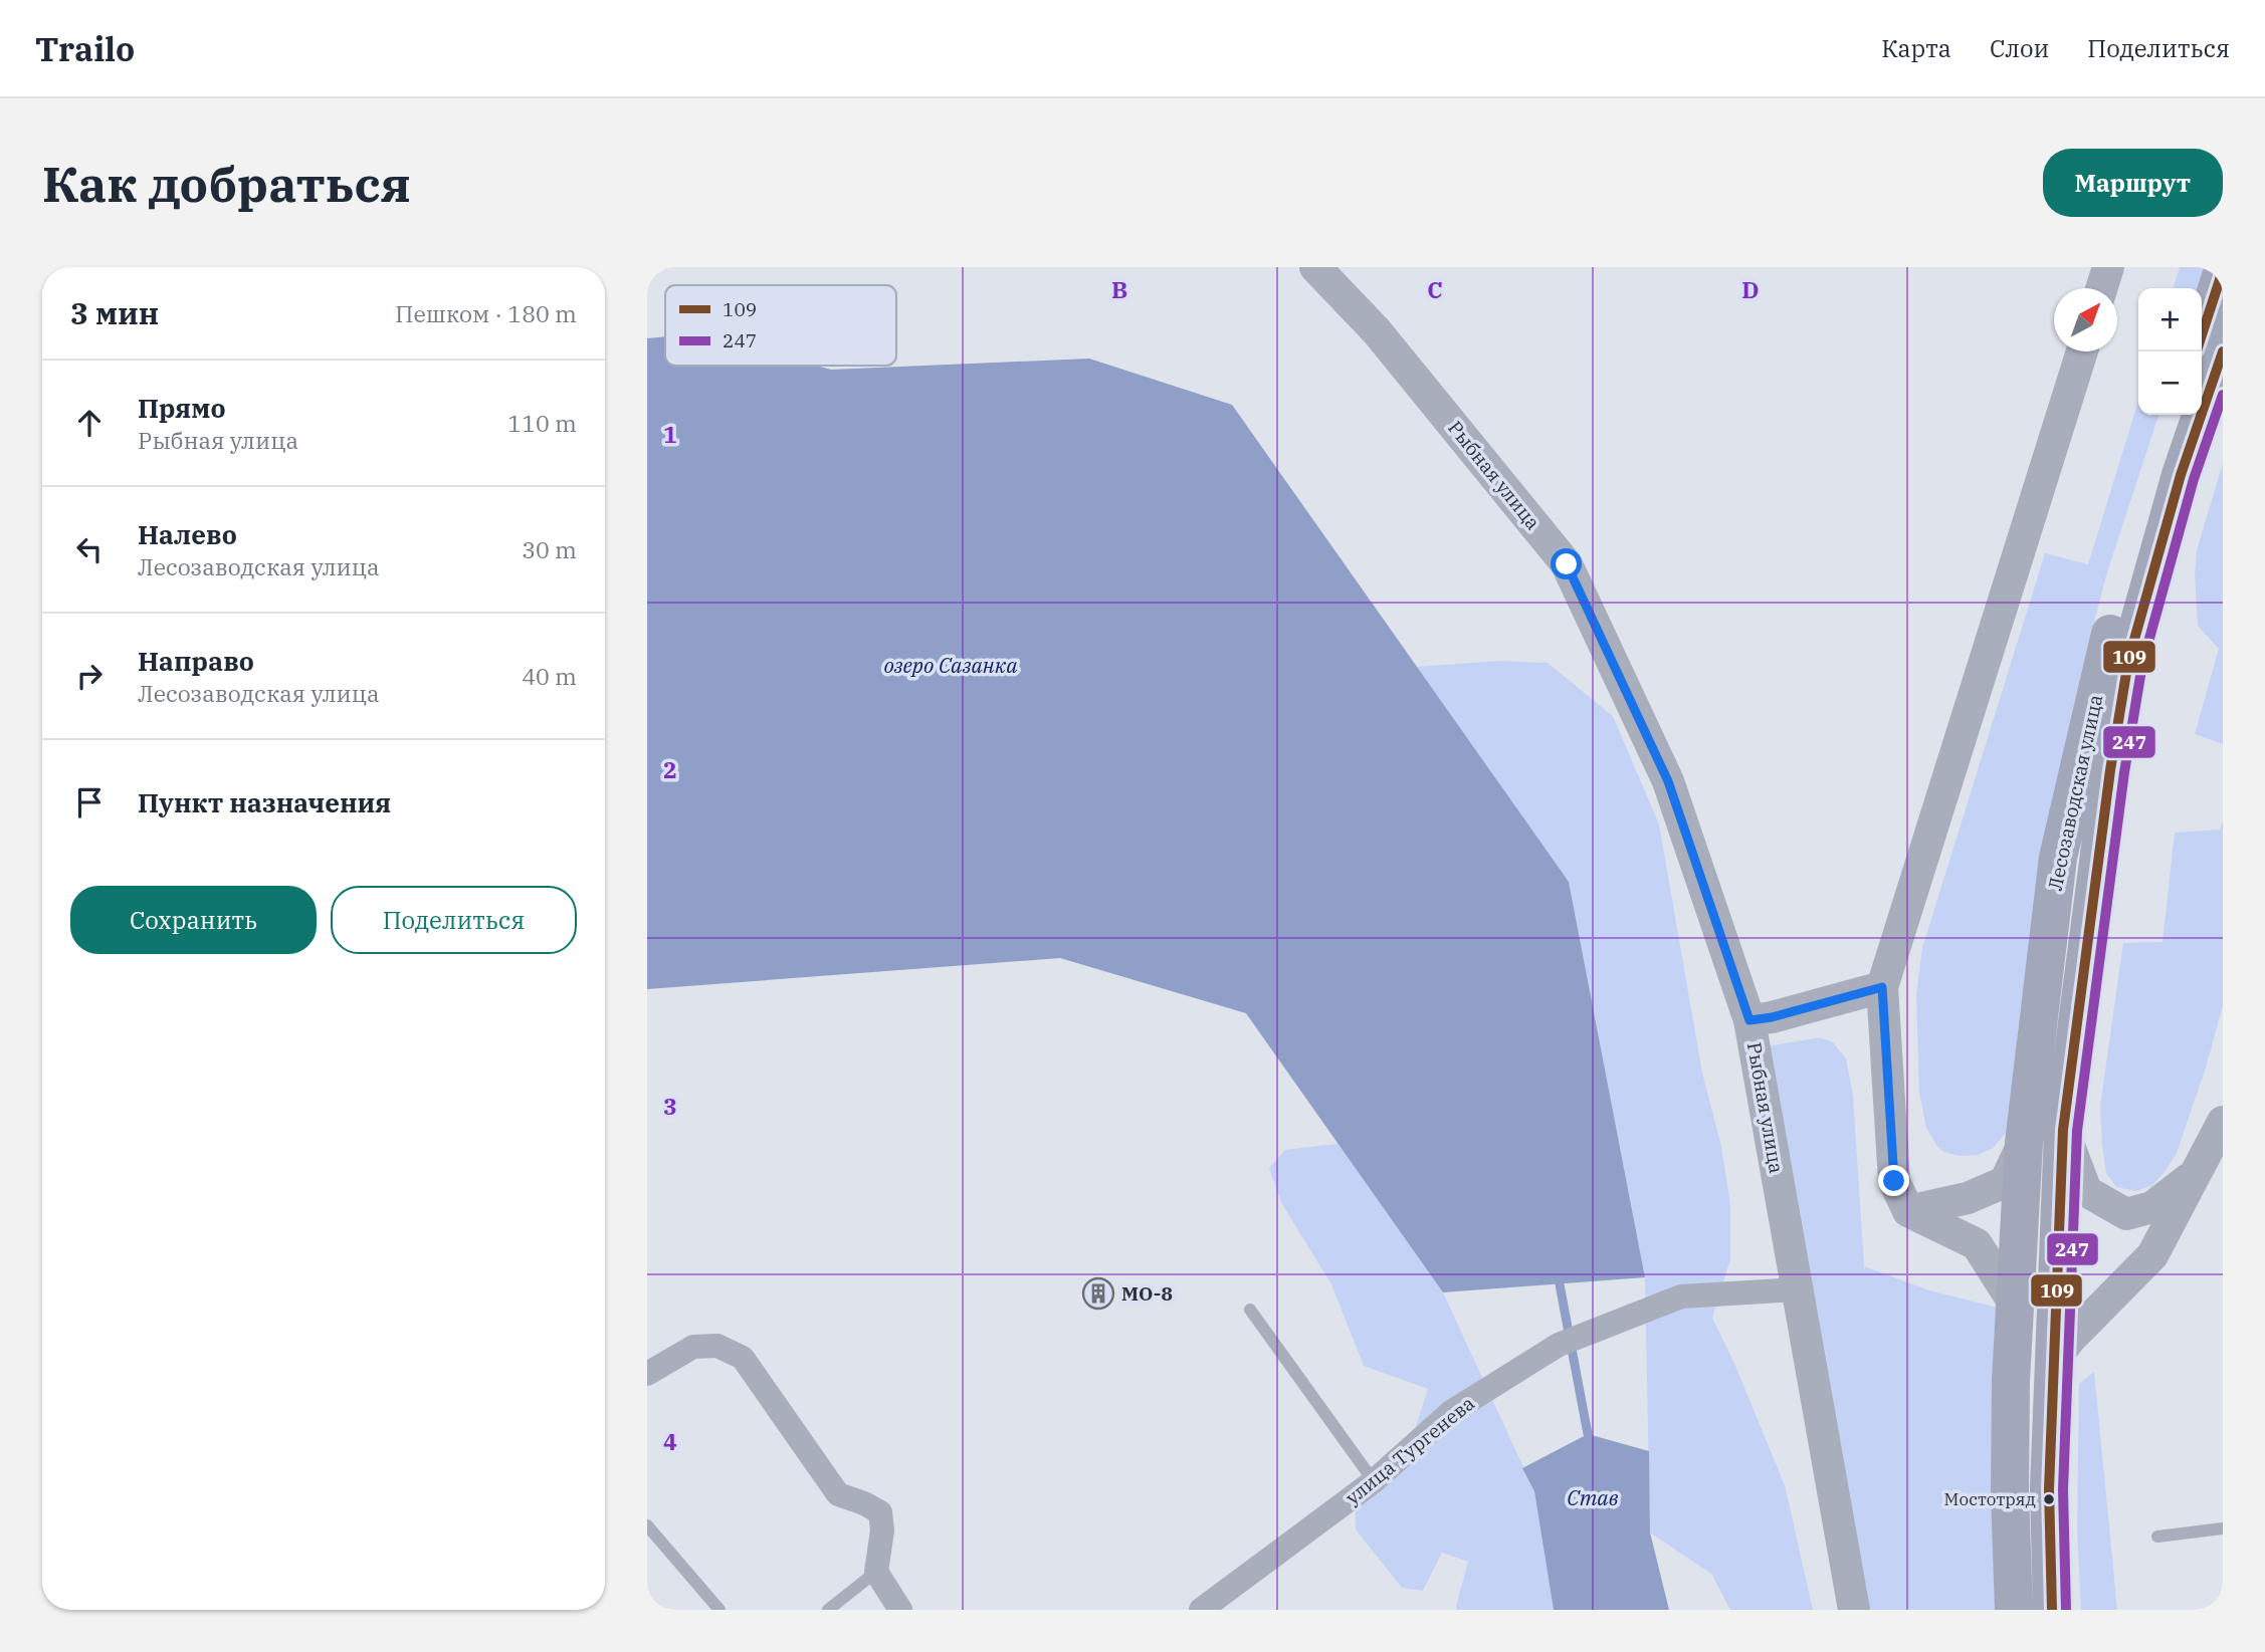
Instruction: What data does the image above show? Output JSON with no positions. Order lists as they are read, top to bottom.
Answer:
{
  "streets": {
    "main road": ["Лесозаводская улица"],
    "street": ["Рыбная улица", "улица Тургенева"]
  },
  "crossings": [
    ["Рыбная улица", "улица Тургенева"]
  ],
  "water": ["озеро Сазанка", "Став"],
  "places": {
    "building": ["MO-8"],
    "other": ["Мостотряд"]
  },
  "lines": ["transit line 109", "transit line 247"],
  "legend": ["109", "247"],
  "north": "top right",
  "page": {
    "header": "Trailo",
    "nav": ["Карта", "Слои", "Поделиться"],
    "buttons": [
      "Маршрут",
      ["Сохранить", "Поделиться"]
    ],
    "title": "Как добраться",
    "heading": ["3 мин", "Пешком · 180 m"],
    "map_buttons": ["+", "−"],
    "list": [
      ["Прямо", "Рыбная улица", "110 m"],
      ["Налево", "Лесозаводская улица", "30 m"],
      ["Направо", "Лесозаводская улица", "40 m"],
      "Пункт назначения"
    ]
  },
  "grid": {
    "columns": ["B", "C", "D"],
    "rows": [
      "1",
      "2",
      "3",
      "4"
    ]
  }
}
